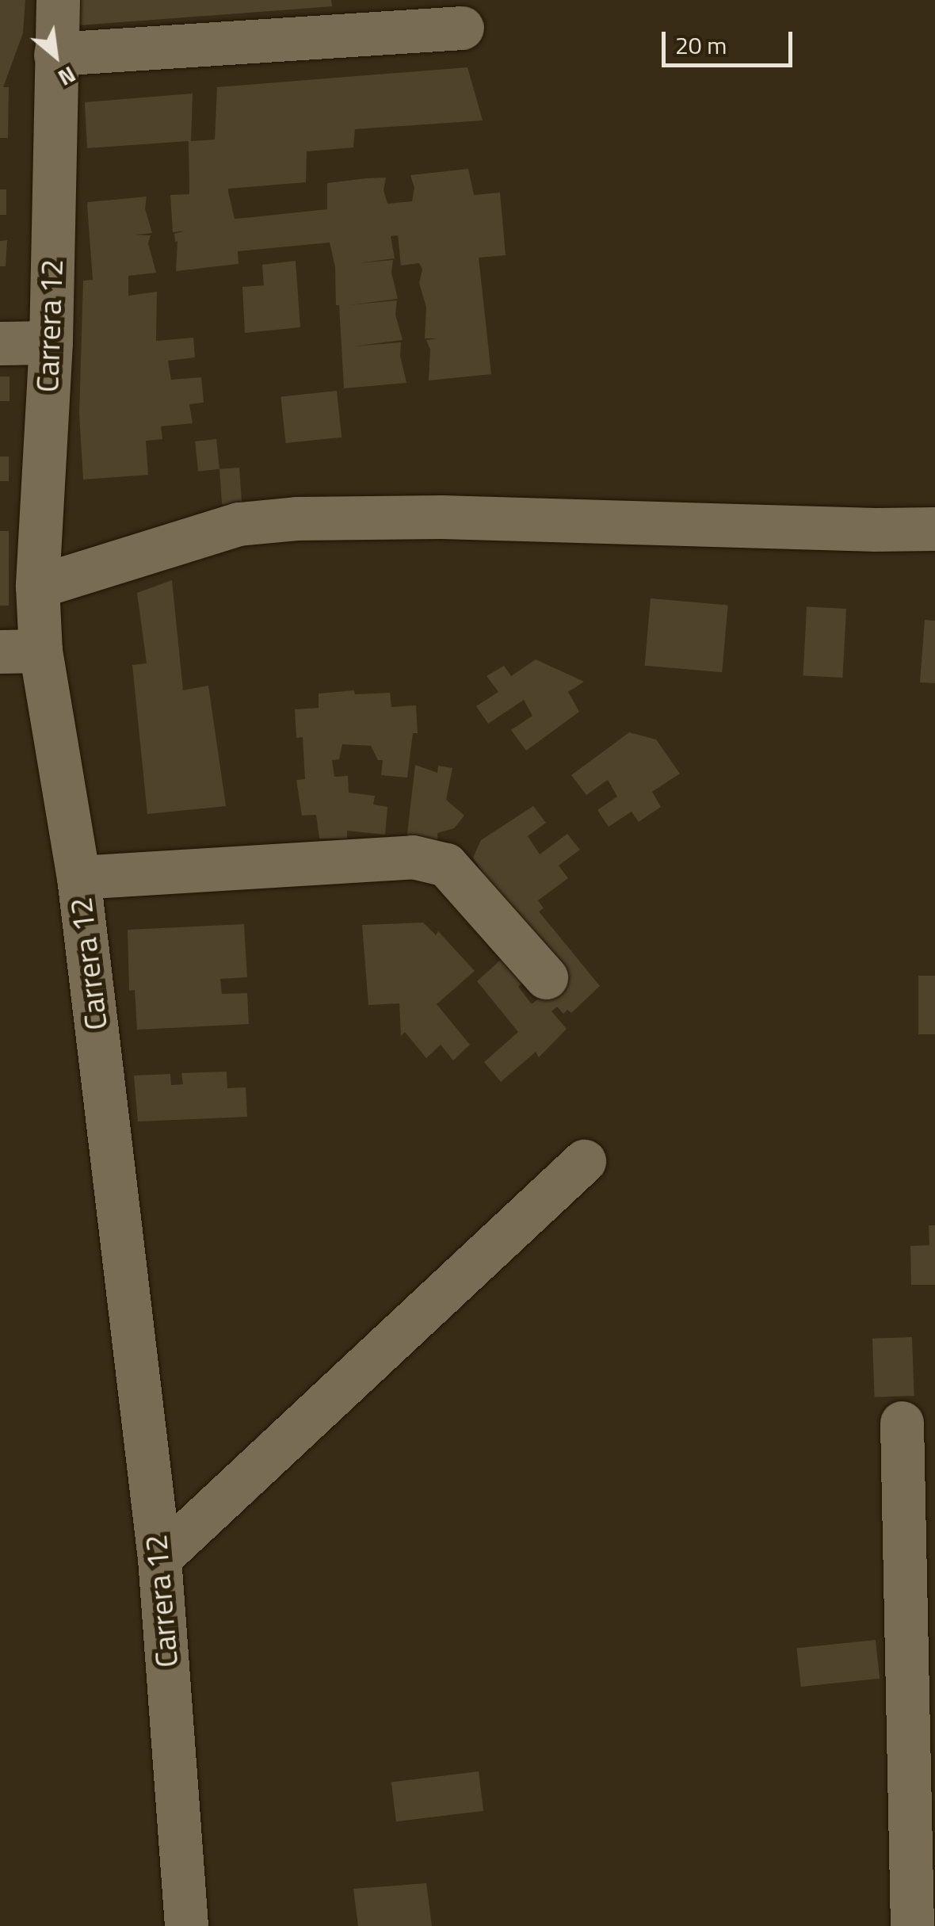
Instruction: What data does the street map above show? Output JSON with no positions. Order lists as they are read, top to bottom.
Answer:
{
  "streets": {
    "street": ["Carrera 12"]
  },
  "scale_bar": "20 m",
  "north": "bottom right"
}
